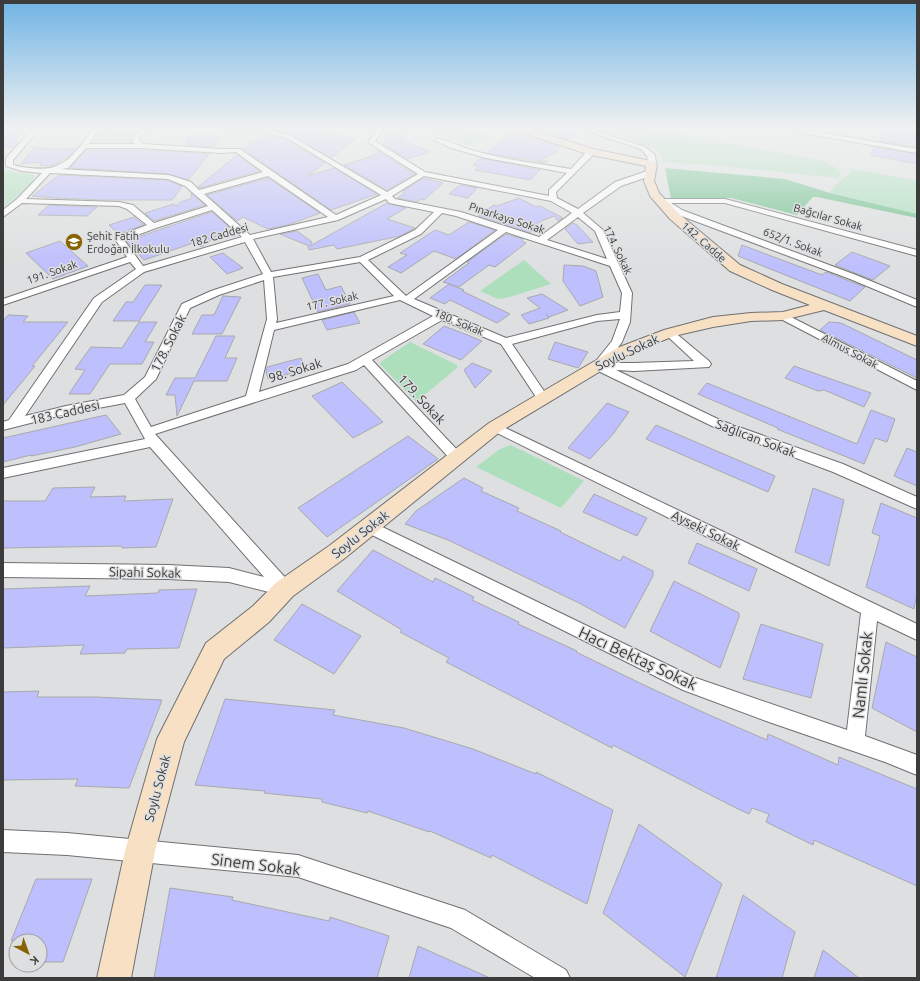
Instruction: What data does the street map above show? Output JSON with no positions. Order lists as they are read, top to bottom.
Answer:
{
  "streets": {
    "street": [
      "Bağcılar Sokak",
      "Pınarkaya Sokak",
      "182 Caddesi",
      "142. Cadde",
      "652/1. Sokak",
      "174. Sokak",
      "191. Sokak",
      "177. Sokak",
      "180. Sokak",
      "178. Sokak",
      "Almus Sokak",
      "Soylu Sokak",
      "98. Sokak",
      "179. Sokak",
      "183 Caddesi",
      "Sağlıcan Sokak",
      "Ayseki Sokak",
      "Sipahi Sokak",
      "Hacı Bektaş Sokak",
      "Namlı Sokak",
      "Sinem Sokak"
    ]
  },
  "crossings": [
    ["Bağcılar Sokak", "142. Cadde"],
    ["Bağcılar Sokak", "652/1. Sokak"],
    ["Pınarkaya Sokak", "182 Caddesi"],
    ["Pınarkaya Sokak", "174. Sokak"],
    ["Pınarkaya Sokak", "177. Sokak"],
    ["Pınarkaya Sokak", "178. Sokak"],
    ["182 Caddesi", "183 Caddesi"],
    ["142. Cadde", "652/1. Sokak"],
    ["142. Cadde", "Soylu Sokak"],
    ["174. Sokak", "Soylu Sokak"],
    ["174. Sokak", "Sağlıcan Sokak"],
    ["177. Sokak", "180. Sokak"],
    ["180. Sokak", "178. Sokak"],
    ["180. Sokak", "98. Sokak"],
    ["178. Sokak", "183 Caddesi"],
    ["Almus Sokak", "Soylu Sokak"],
    ["Soylu Sokak", "179. Sokak"],
    ["Soylu Sokak", "Sağlıcan Sokak"],
    ["Soylu Sokak", "Ayseki Sokak"],
    ["Soylu Sokak", "Sipahi Sokak"],
    ["Soylu Sokak", "Hacı Bektaş Sokak"],
    ["Soylu Sokak", "Sinem Sokak"],
    ["98. Sokak", "179. Sokak"],
    ["Ayseki Sokak", "Namlı Sokak"],
    ["Hacı Bektaş Sokak", "Namlı Sokak"]
  ],
  "places": {
    "school or university": ["Şehit Fatih Erdoğan İlkokulu"]
  },
  "north": "bottom right"
}
